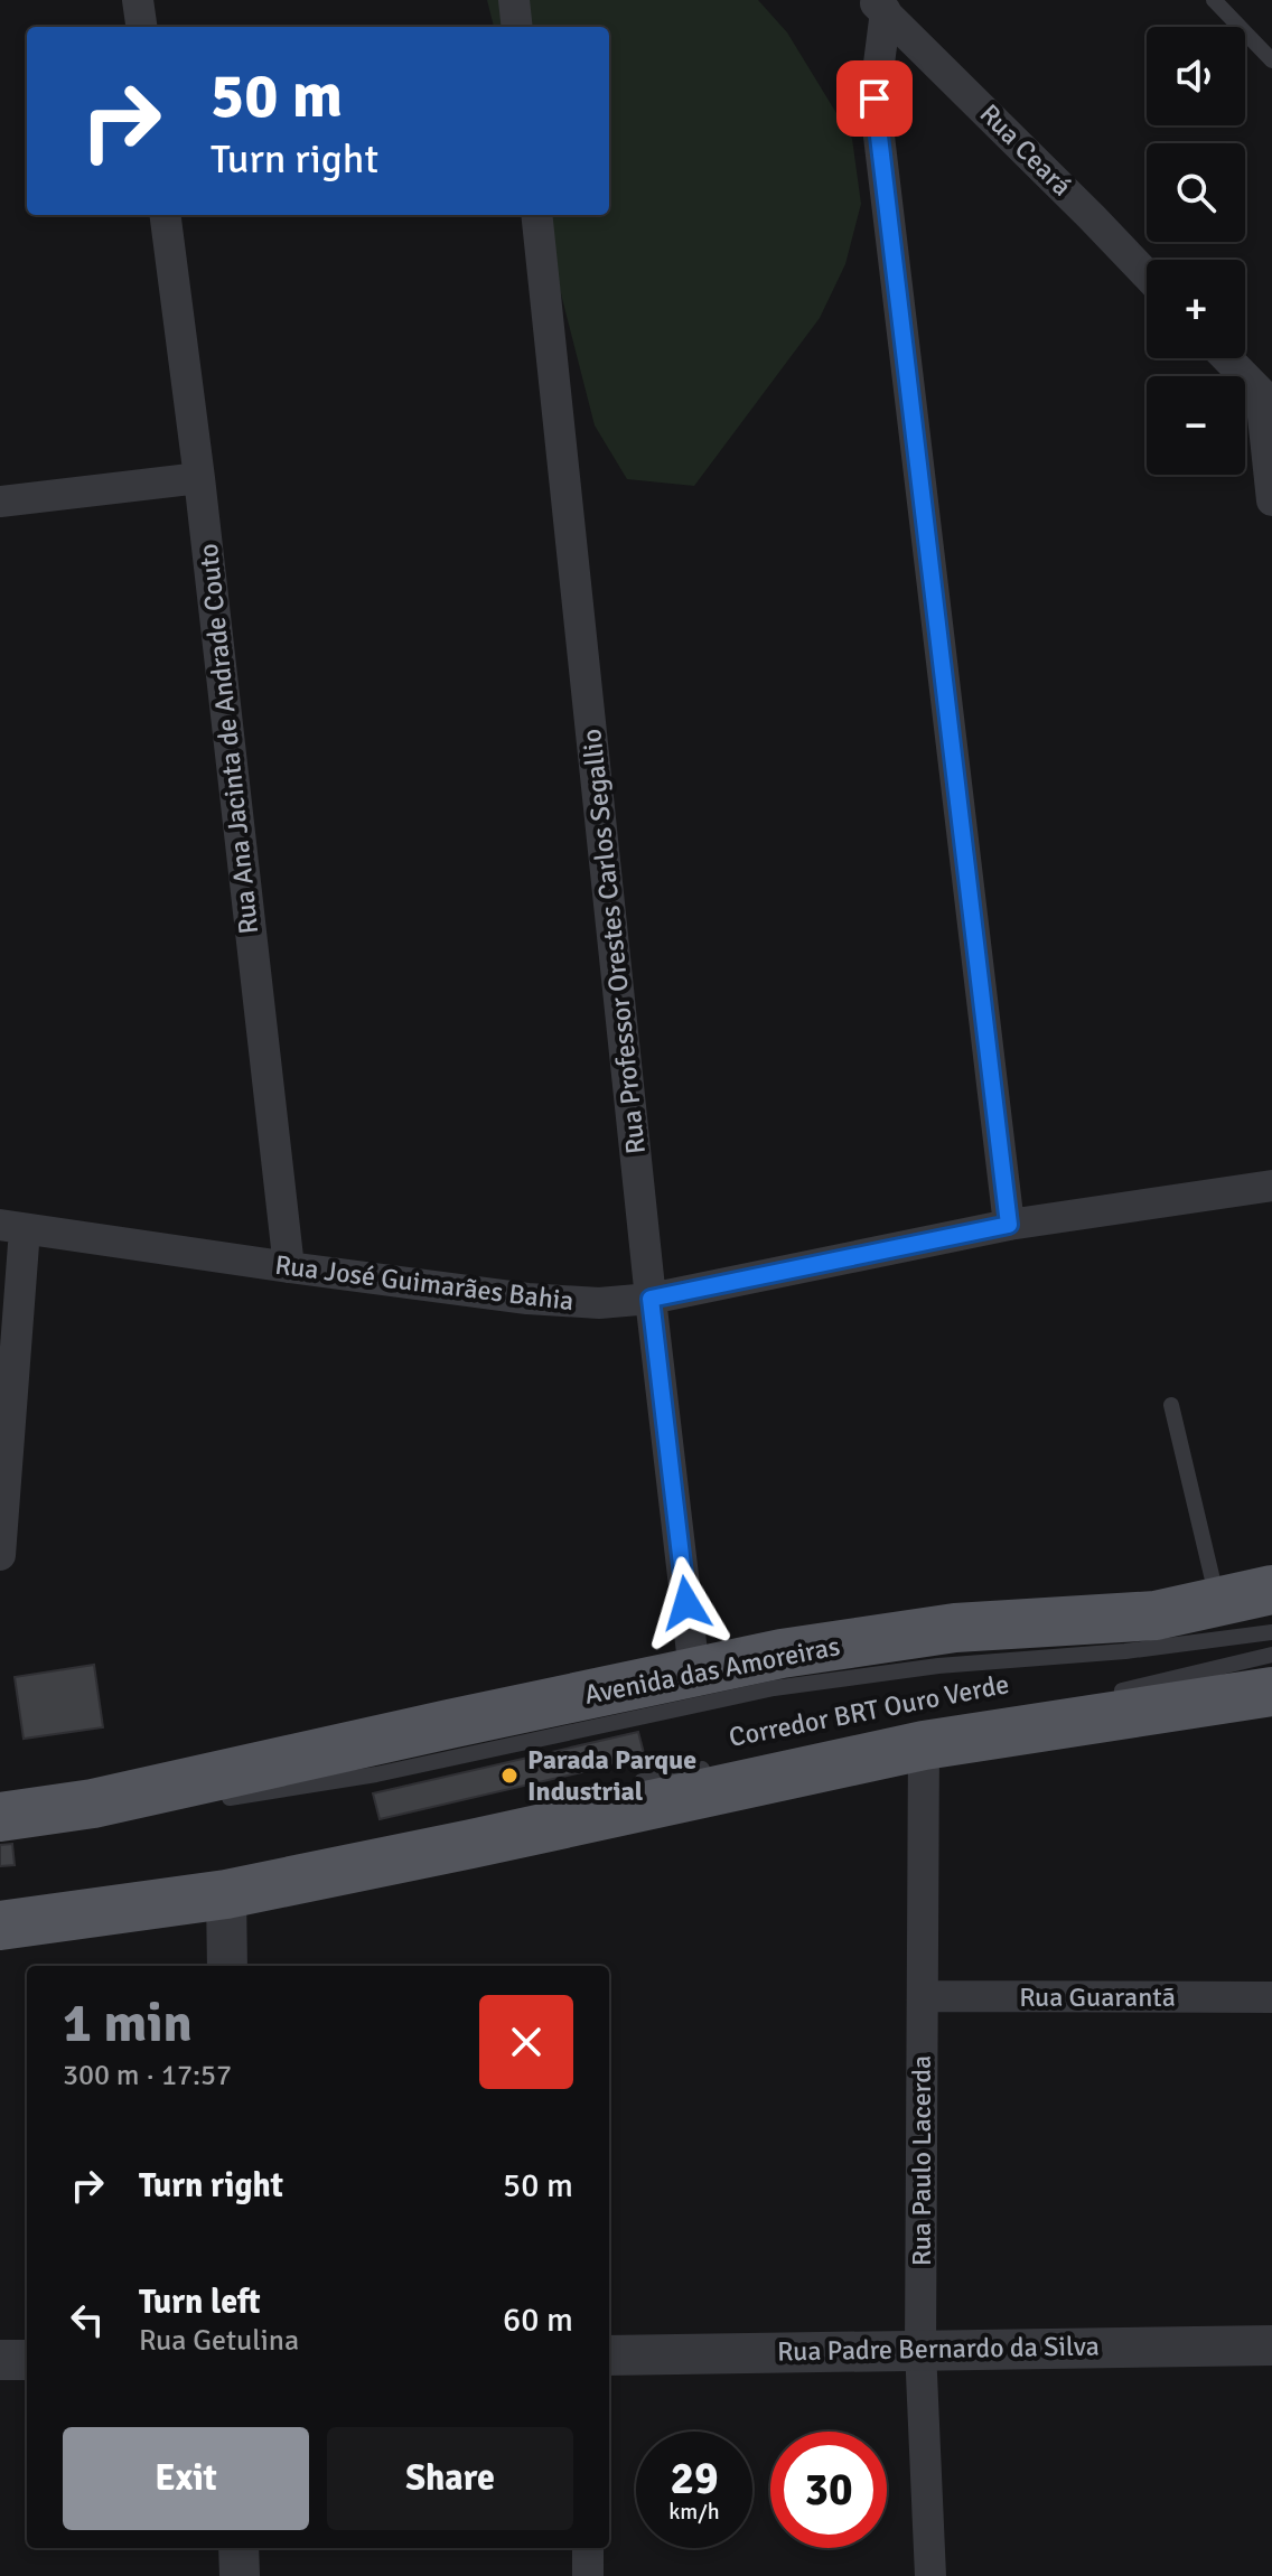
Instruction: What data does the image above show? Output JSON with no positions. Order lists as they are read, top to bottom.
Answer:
{
  "streets": {
    "main road": ["Avenida das Amoreiras"],
    "street": [
      "Rua Ceará",
      "Rua Ana Jacinta de Andrade Couto",
      "Rua Professor Orestes Carlos Segallio",
      "Rua José Guimarães Bahia",
      "Rua Guarantã",
      "Rua Paulo Lacerda",
      "Rua Padre Bernardo da Silva"
    ],
    "lane": ["Corredor BRT Ouro Verde"]
  },
  "crossings": [
    ["Rua Ana Jacinta de Andrade Couto", "Rua José Guimarães Bahia"],
    ["Rua Professor Orestes Carlos Segallio", "Rua José Guimarães Bahia"],
    ["Rua Professor Orestes Carlos Segallio", "Avenida das Amoreiras"],
    ["Rua Guarantã", "Rua Paulo Lacerda"],
    ["Rua Paulo Lacerda", "Rua Padre Bernardo da Silva"]
  ],
  "places": ["Parada Parque Industrial"],
  "page": {
    "map_buttons": ["+", "−"],
    "turn": ["50 m", "Turn right"],
    "heading": ["1 min", "300 m · 17:57"],
    "list": [
      {
        "name": "Turn right",
        "value": "50 m"
      },
      {
        "name": "Turn left",
        "note": "Rua Getulina",
        "value": "60 m"
      }
    ],
    "buttons": ["Exit", "Share"],
    "speed": "29 km/h",
    "limit": "30"
  }
}
